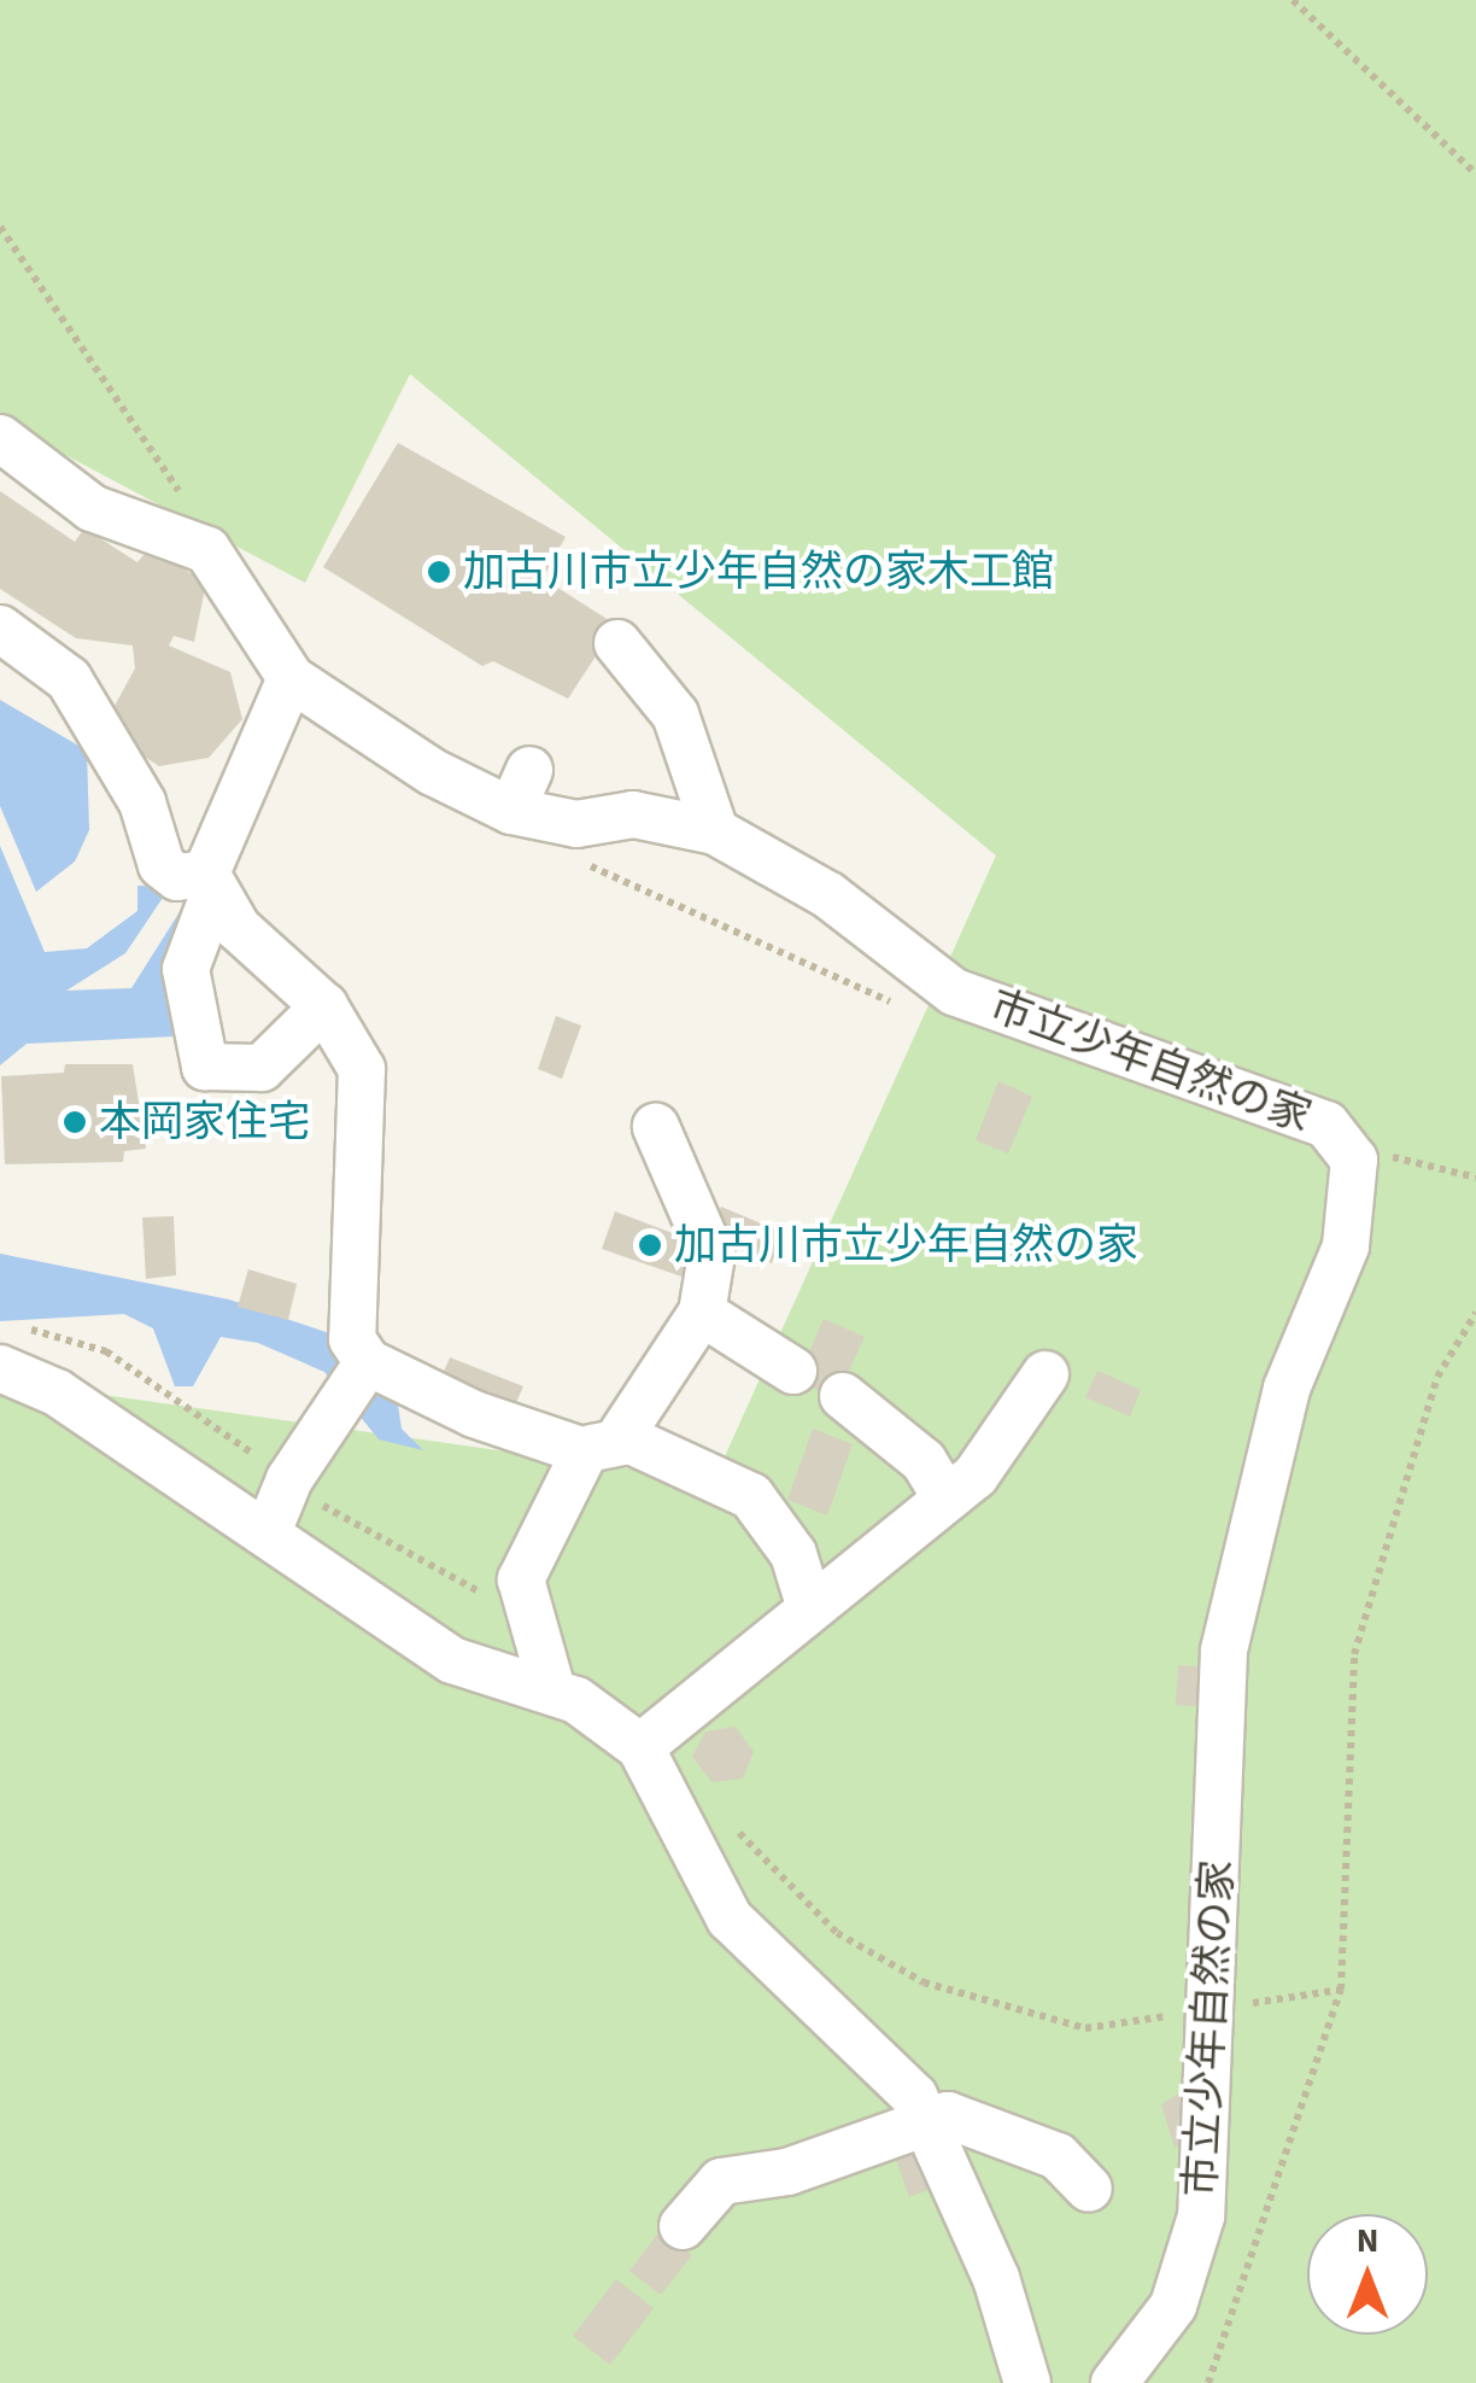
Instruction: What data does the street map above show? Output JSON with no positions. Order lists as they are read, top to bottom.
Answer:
{
  "streets": {
    "lane": ["市立少年自然の家"]
  },
  "places": ["加古川市立少年自然の家木工館", "本岡家住宅", "加古川市立少年自然の家"],
  "north": "top"
}
